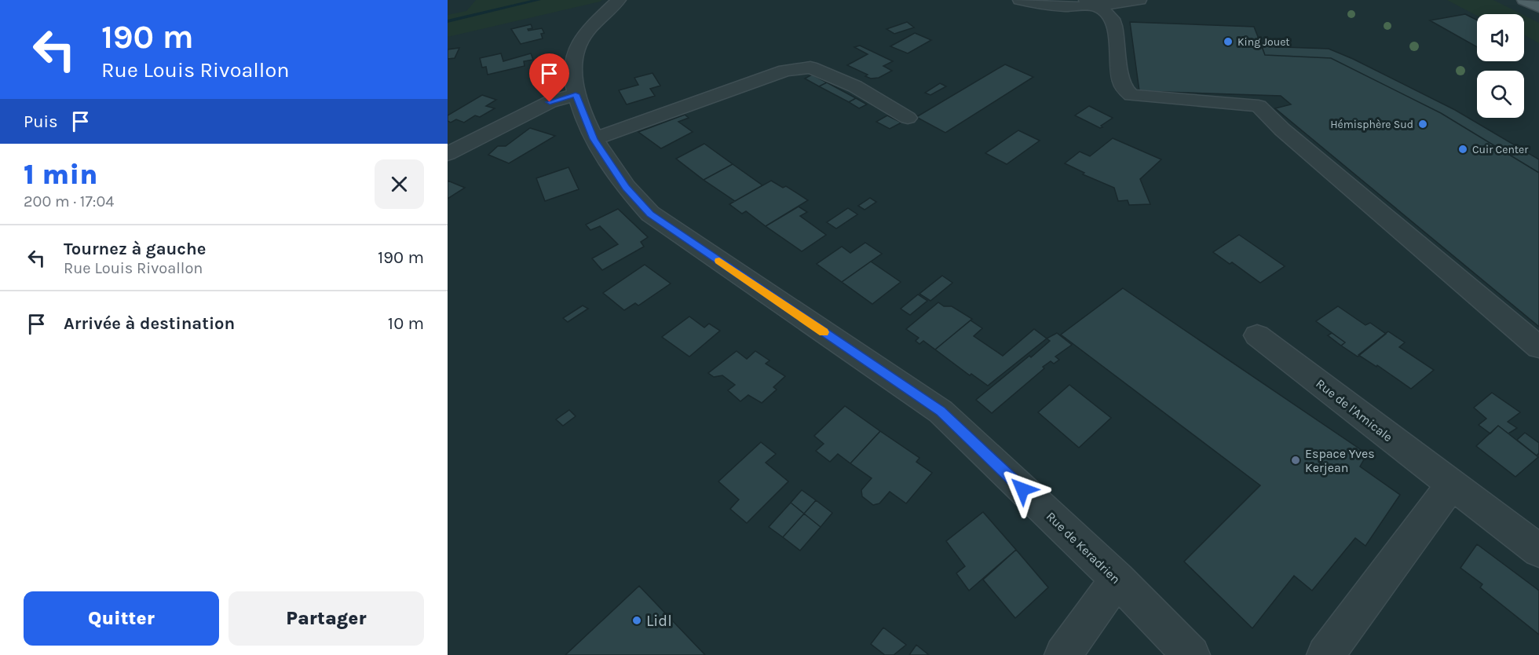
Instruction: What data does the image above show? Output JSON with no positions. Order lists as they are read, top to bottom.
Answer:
{
  "streets": {
    "street": ["Rue de l'Amicale", "Rue de Keradrien"]
  },
  "places": [
    "King Jouet",
    "Hémisphère Sud",
    "Cuir Center",
    "Espace Yves Kerjean",
    "Lidl"
  ],
  "page": {
    "turn": ["190 m", "Rue Louis Rivoallon"],
    "then": "Puis",
    "heading": ["1 min", "200 m · 17:04"],
    "list": [
      {
        "name": "Tournez à gauche",
        "note": "Rue Louis Rivoallon",
        "value": "190 m"
      },
      {
        "name": "Arrivée à destination",
        "value": "10 m"
      }
    ],
    "buttons": ["Quitter", "Partager"]
  }
}
